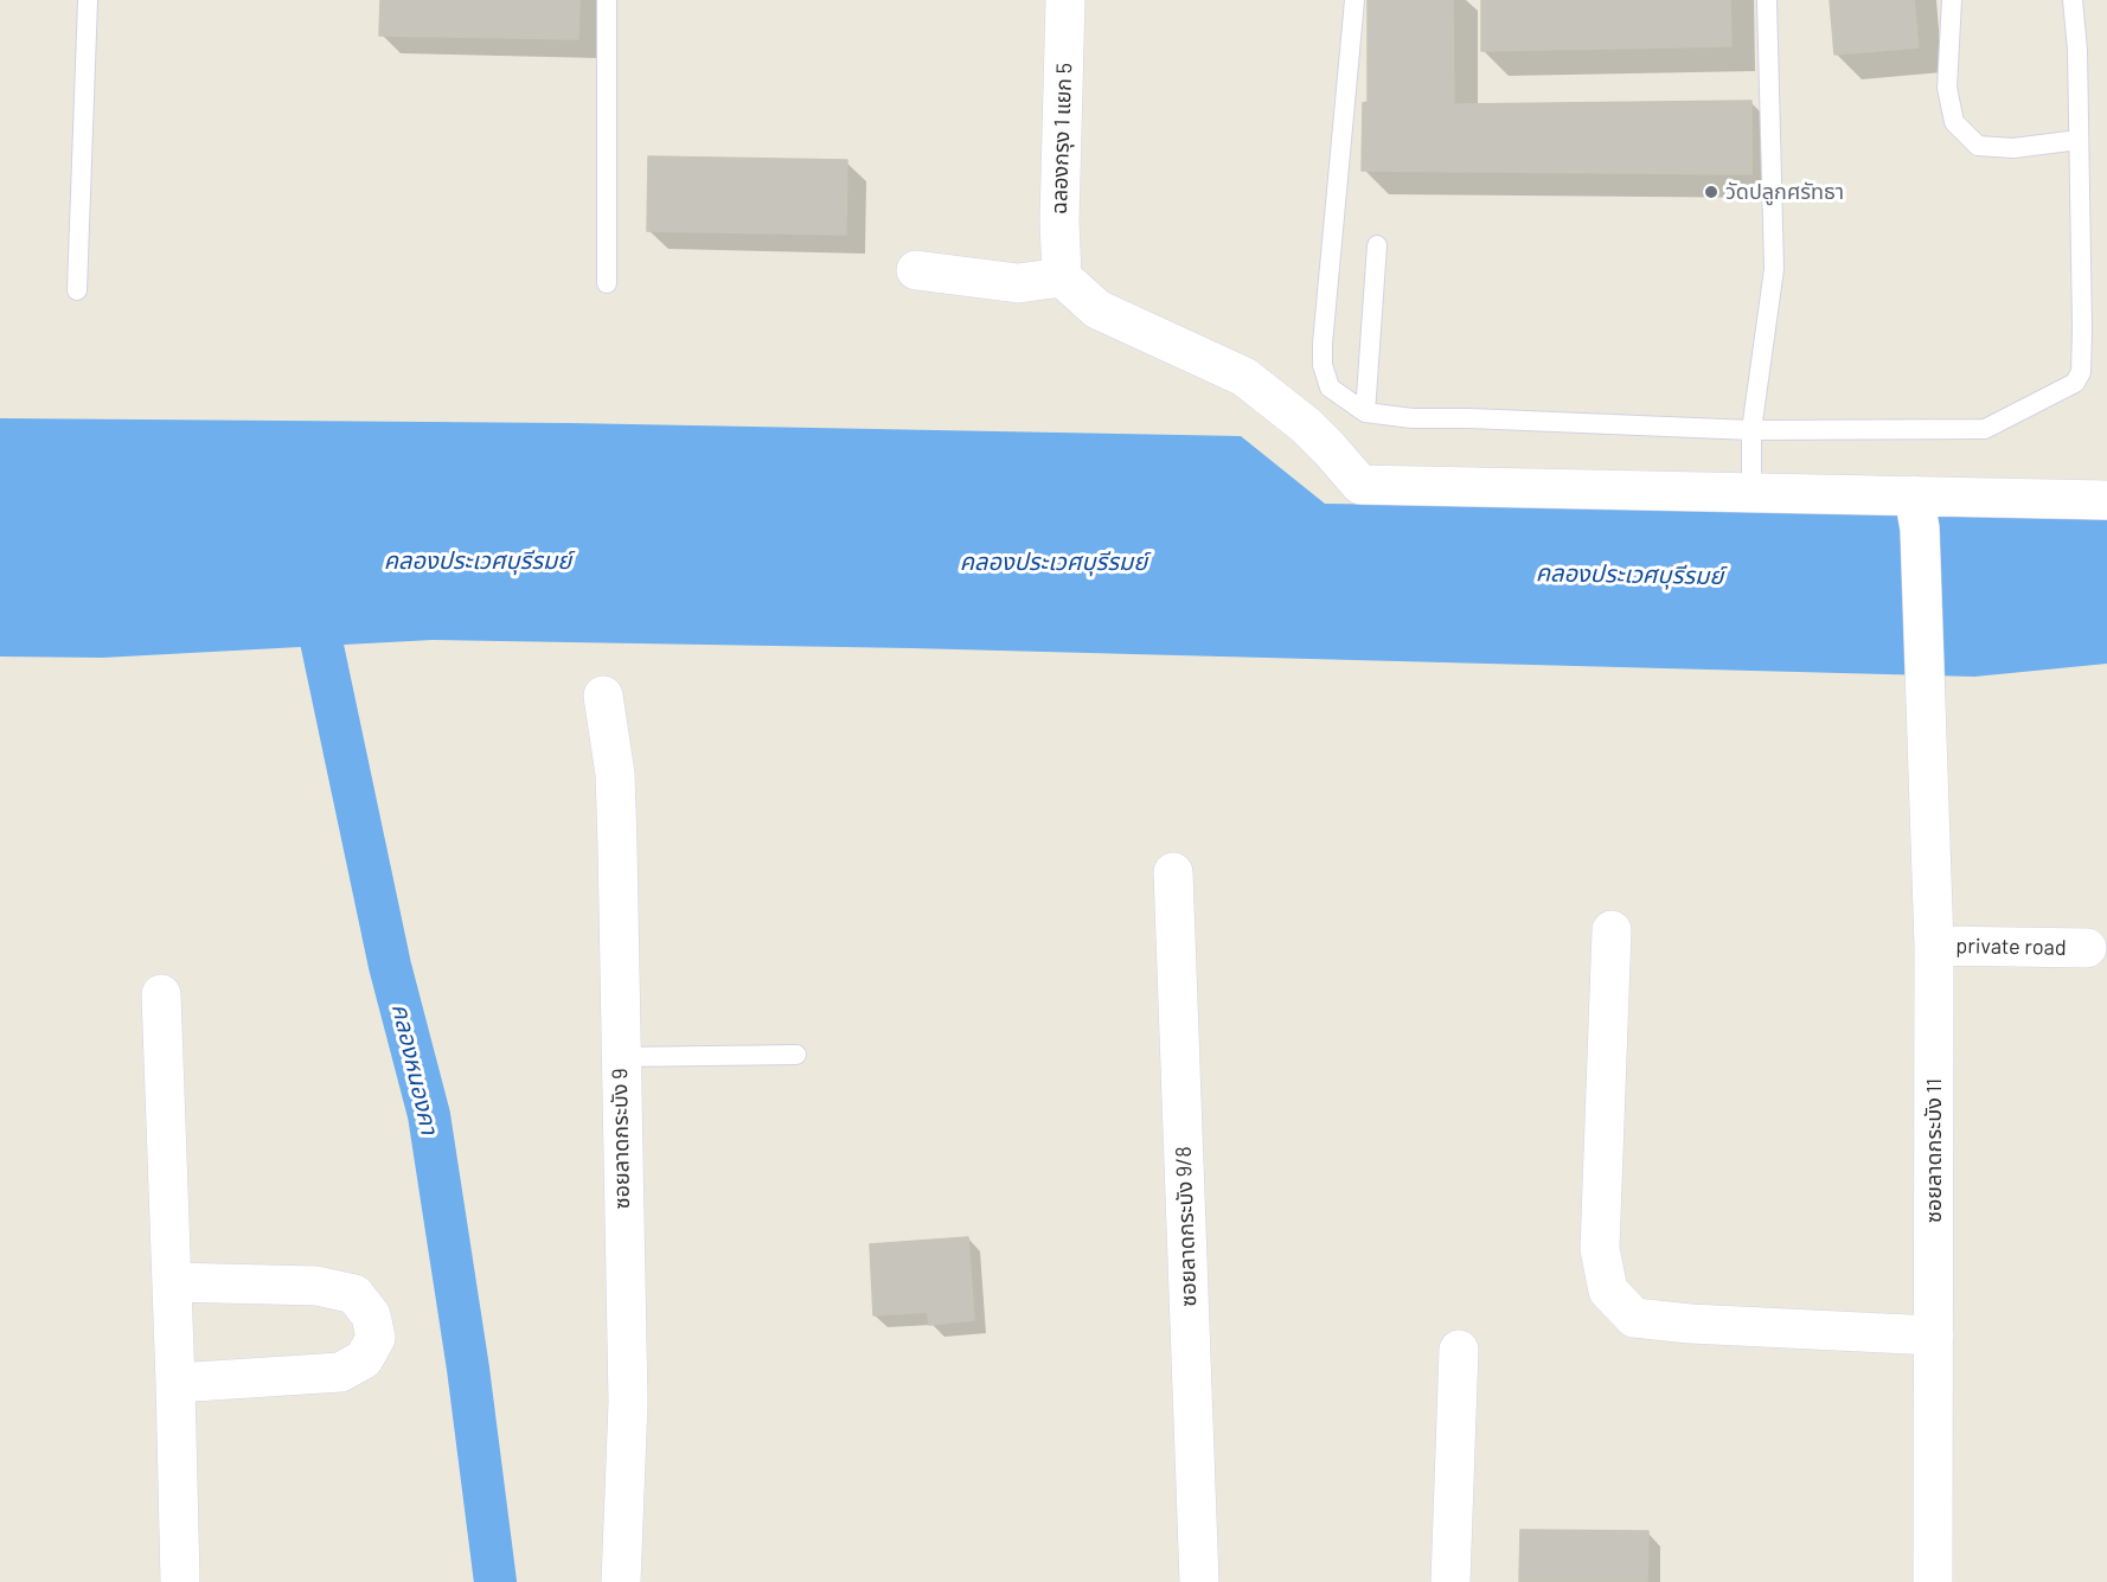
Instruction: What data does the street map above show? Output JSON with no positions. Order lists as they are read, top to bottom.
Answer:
{
  "streets": {
    "street": [
      "ฉลองกรุง 1 แยก 5",
      "private road",
      "ซอยลาดกระบัง 9",
      "ซอยลาดกระบัง 11",
      "ซอยลาดกระบัง 9/8"
    ]
  },
  "crossings": [
    ["private road", "ซอยลาดกระบัง 11"]
  ],
  "water": ["คลองประเวศบุรีรมย์", "คลองหนองคา"],
  "places": ["วัดปลูกศรัทธา"]
}
